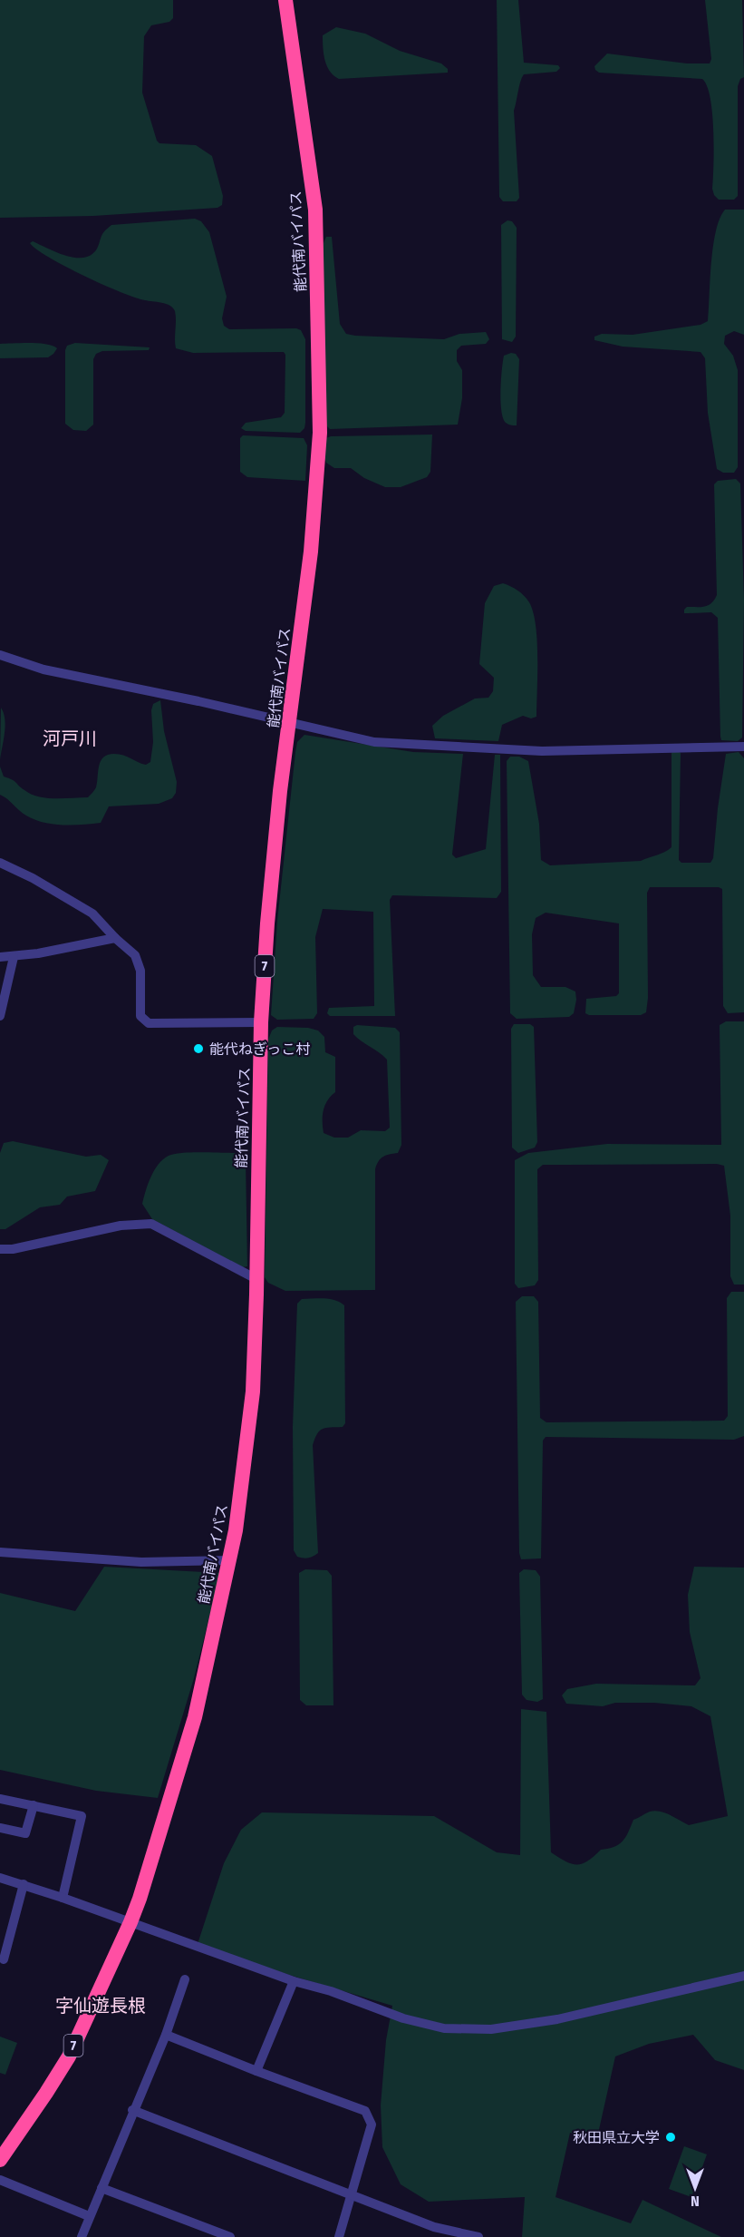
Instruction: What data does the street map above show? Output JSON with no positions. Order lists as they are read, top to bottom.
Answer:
{
  "streets": {
    "highway": ["能代南バイパス", "7"]
  },
  "districts": ["河戸川", "字仙遊長根"],
  "places": ["能代ねぎっこ村", "秋田県立大学"],
  "north": "bottom"
}
